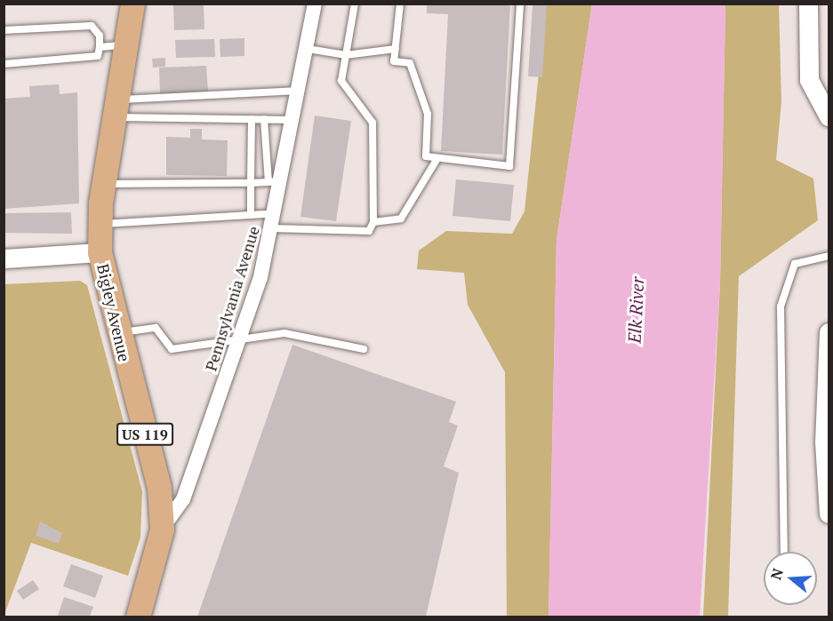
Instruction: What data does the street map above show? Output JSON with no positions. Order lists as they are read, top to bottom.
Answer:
{
  "streets": {
    "main road": ["Bigley Avenue", "US 119"],
    "street": ["Pennsylvania Avenue"]
  },
  "crossings": [
    ["Pennsylvania Avenue", "Bigley Avenue"]
  ],
  "water": ["Elk River"],
  "north": "left"
}
